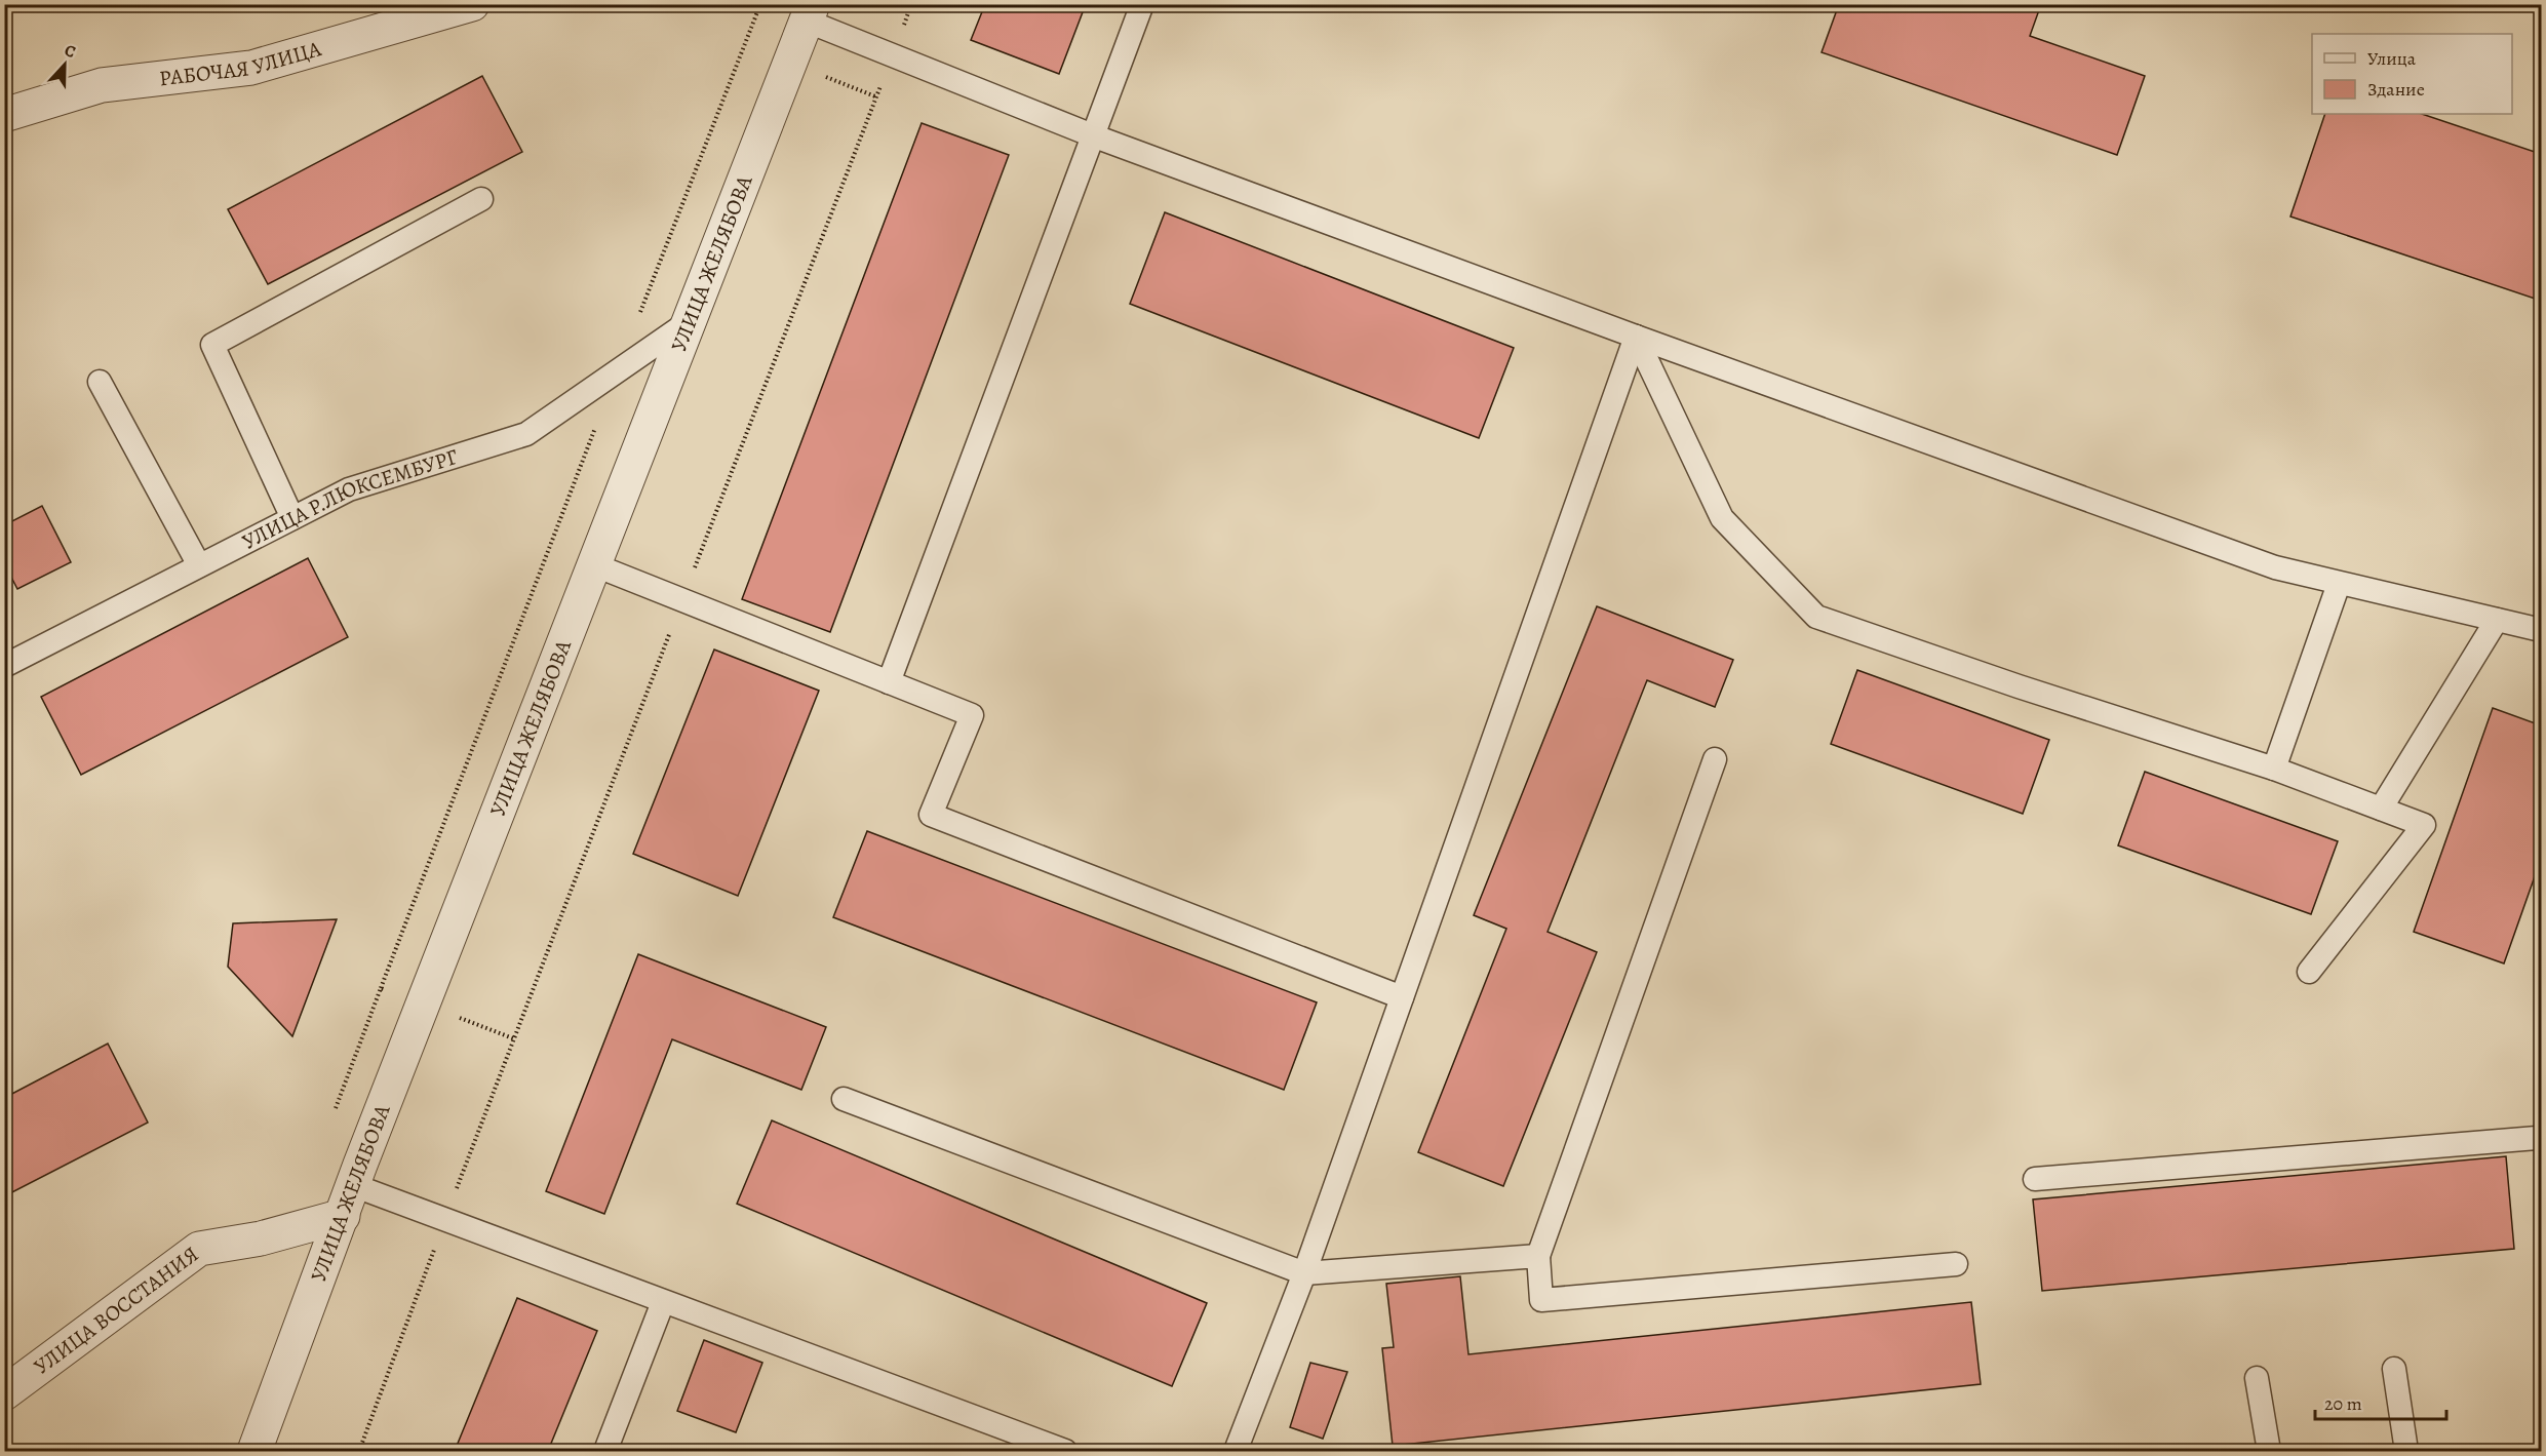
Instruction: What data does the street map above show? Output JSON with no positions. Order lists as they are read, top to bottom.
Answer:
{
  "streets": {
    "street": ["РАБОЧАЯ УЛИЦА", "УЛИЦА ЖЕЛЯБОВА", "УЛИЦА ВОССТАНИЯ"],
    "lane": ["УЛИЦА Р.ЛЮКСЕМБУРГ"]
  },
  "crossings": [
    ["УЛИЦА ЖЕЛЯБОВА", "УЛИЦА Р.ЛЮКСЕМБУРГ"],
    ["УЛИЦА ЖЕЛЯБОВА", "УЛИЦА ВОССТАНИЯ"]
  ],
  "legend": ["Улица", "Здание"],
  "scale_bar": "20 m",
  "north": "top"
}
